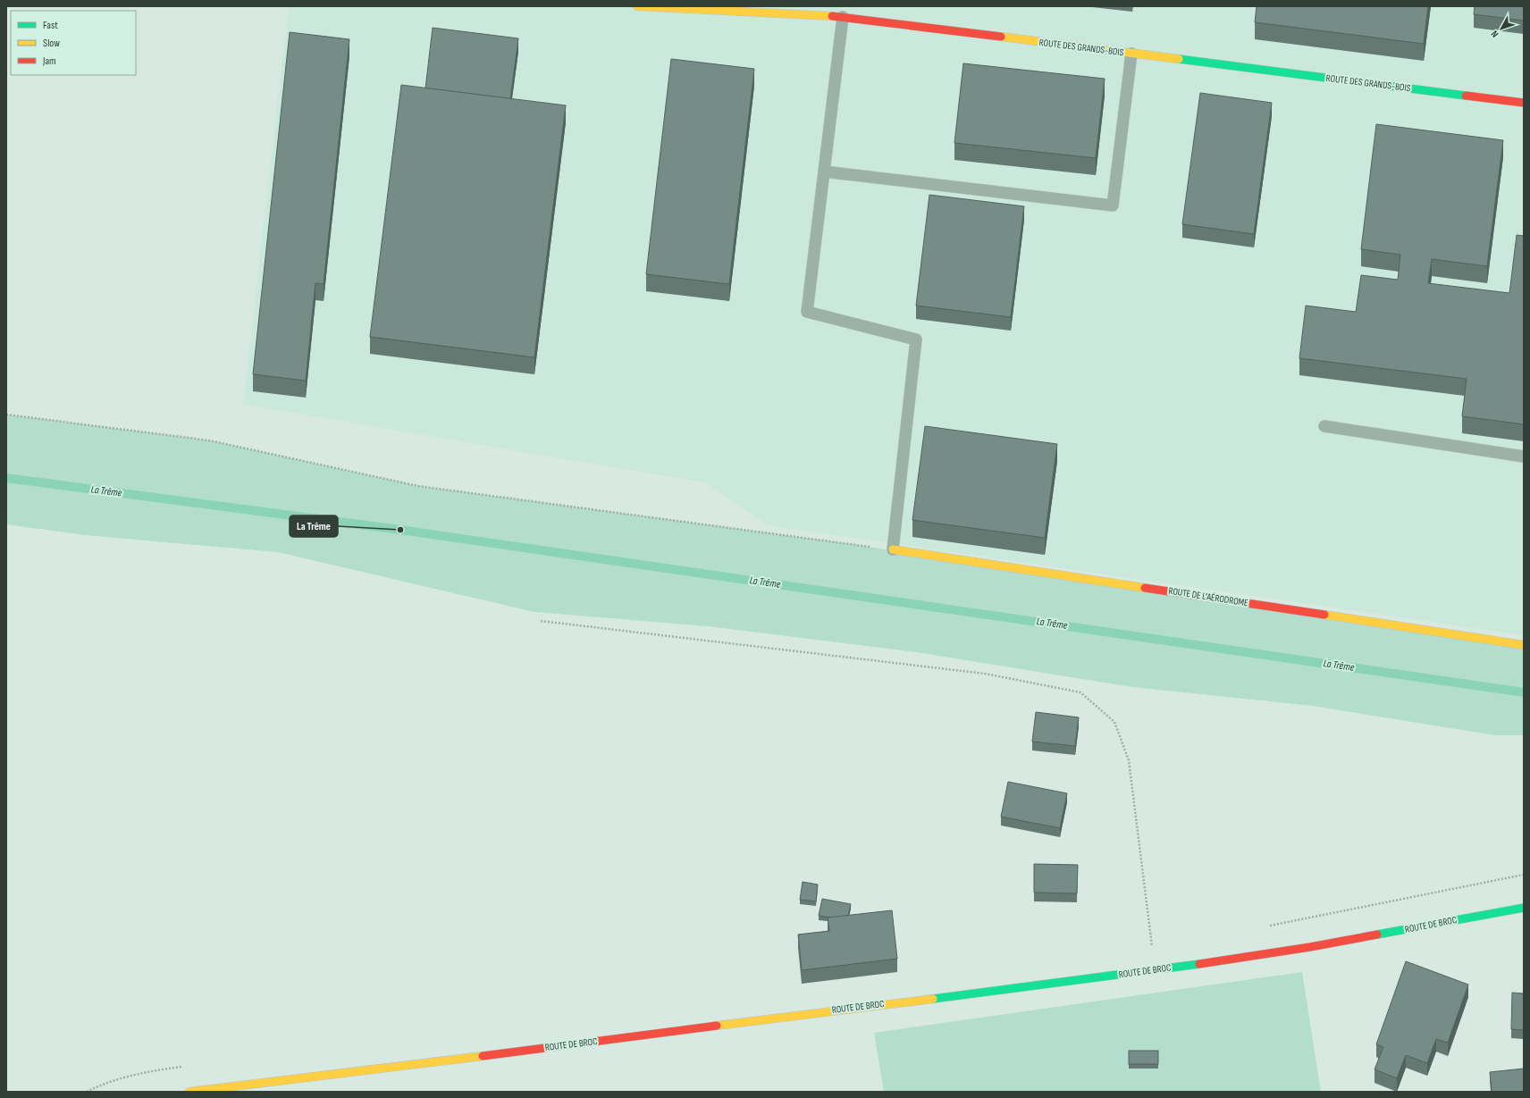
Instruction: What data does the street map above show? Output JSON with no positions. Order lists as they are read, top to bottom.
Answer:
{
  "streets": {
    "street": ["ROUTE DES GRANDS-BOIS", "ROUTE DE L'AÉRODROME", "ROUTE DE BROC"]
  },
  "water": ["La Trême"],
  "places": ["La Trême"],
  "legend": ["Fast", "Slow", "Jam"],
  "north": "bottom left"
}
